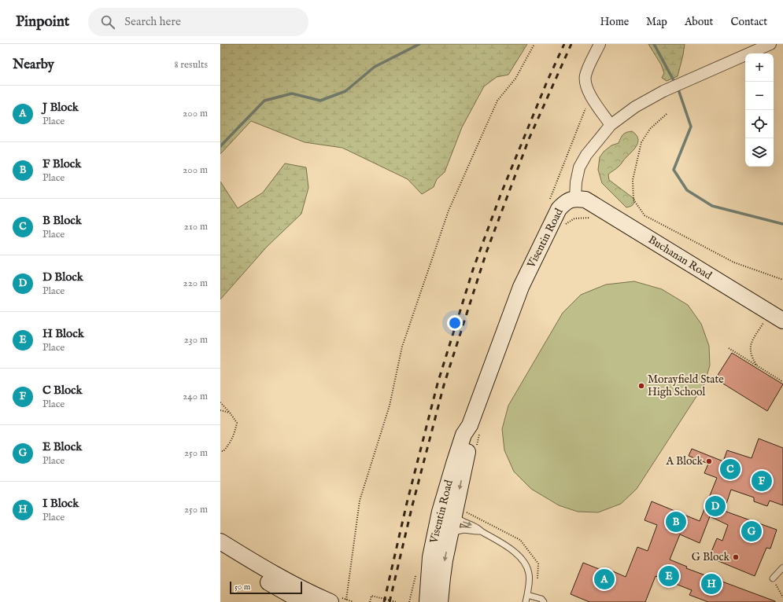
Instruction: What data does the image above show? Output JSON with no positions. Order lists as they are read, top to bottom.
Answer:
{
  "streets": {
    "main road": ["Visentin Road", "Buchanan Road"]
  },
  "crossings": [
    ["Visentin Road", "Buchanan Road"]
  ],
  "places": ["Morayfield State High School", "A Block", "G Block"],
  "scale_bar": "50 m",
  "page": {
    "header": "Pinpoint",
    "search": "Search here",
    "nav": [
      "Home",
      "Map",
      "About",
      "Contact"
    ],
    "heading": ["Nearby", "8 results"],
    "map_buttons": ["+", "−"],
    "list": [
      {
        "mark": "A",
        "name": "J Block",
        "note": "Place",
        "value": "200 m"
      },
      {
        "mark": "B",
        "name": "F Block",
        "note": "Place",
        "value": "200 m"
      },
      {
        "mark": "C",
        "name": "B Block",
        "note": "Place",
        "value": "210 m"
      },
      {
        "mark": "D",
        "name": "D Block",
        "note": "Place",
        "value": "220 m"
      },
      {
        "mark": "E",
        "name": "H Block",
        "note": "Place",
        "value": "230 m"
      },
      {
        "mark": "F",
        "name": "C Block",
        "note": "Place",
        "value": "240 m"
      },
      {
        "mark": "G",
        "name": "E Block",
        "note": "Place",
        "value": "250 m"
      },
      {
        "mark": "H",
        "name": "I Block",
        "note": "Place",
        "value": "250 m"
      }
    ],
    "pins": [
      "C",
      "F",
      "D",
      "B",
      "G",
      "E",
      "A",
      "H"
    ],
    "scale": "50 m"
  }
}
